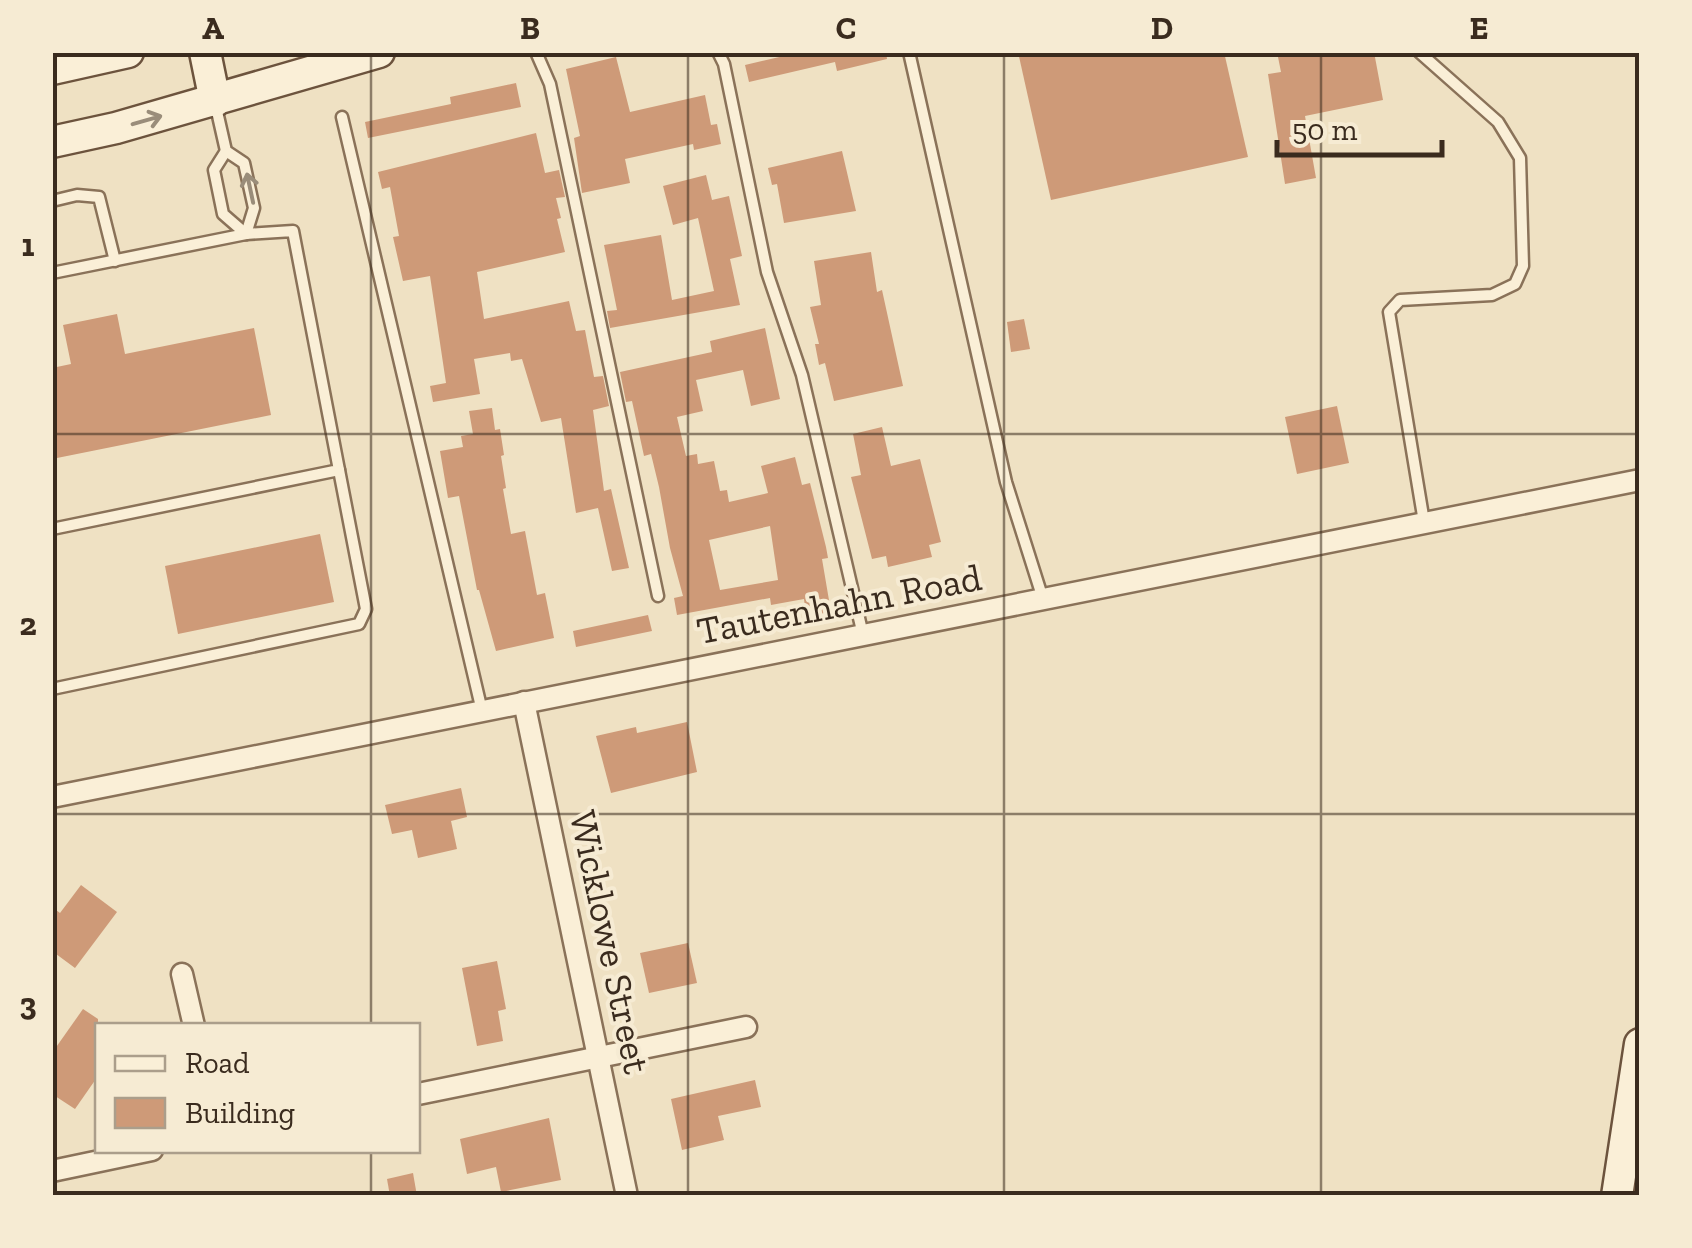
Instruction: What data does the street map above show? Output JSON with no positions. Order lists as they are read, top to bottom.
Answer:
{
  "streets": {
    "street": ["Tautenhahn Road", "Wicklowe Street"]
  },
  "crossings": [
    ["Tautenhahn Road", "Wicklowe Street"]
  ],
  "legend": ["Road", "Building"],
  "scale_bar": "50 m",
  "grid": {
    "columns": [
      "A",
      "B",
      "C",
      "D",
      "E"
    ],
    "rows": ["1", "2", "3"]
  }
}
